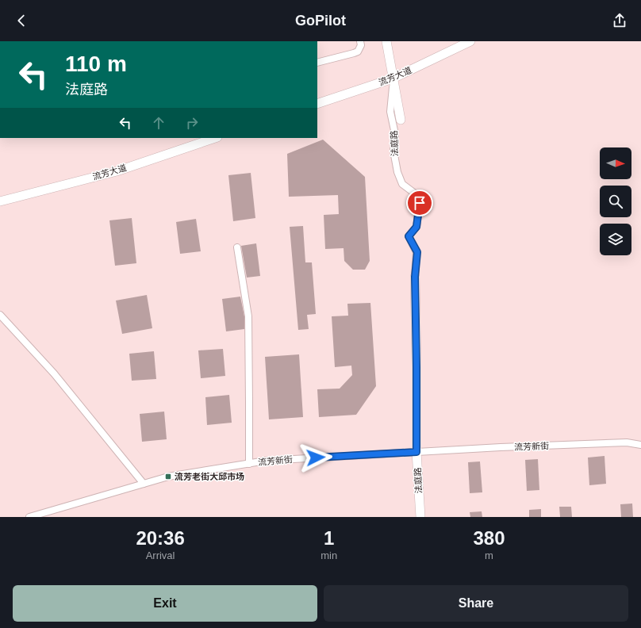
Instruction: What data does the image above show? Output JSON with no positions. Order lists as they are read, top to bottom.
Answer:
{
  "streets": {
    "main road": ["流芳大道", "法庭路"],
    "street": ["流芳新街"]
  },
  "crossings": [
    ["流芳大道", "法庭路"],
    ["法庭路", "流芳新街"]
  ],
  "places": {
    "transit": ["流芳老街大邱市场"]
  },
  "north": "right",
  "page": {
    "header": "GoPilot",
    "turn": ["110 m", "法庭路"],
    "eta": [
      "20:36",
      "Arrival",
      "1",
      "min",
      "380",
      "m"
    ],
    "buttons": ["Exit", "Share"]
  }
}
